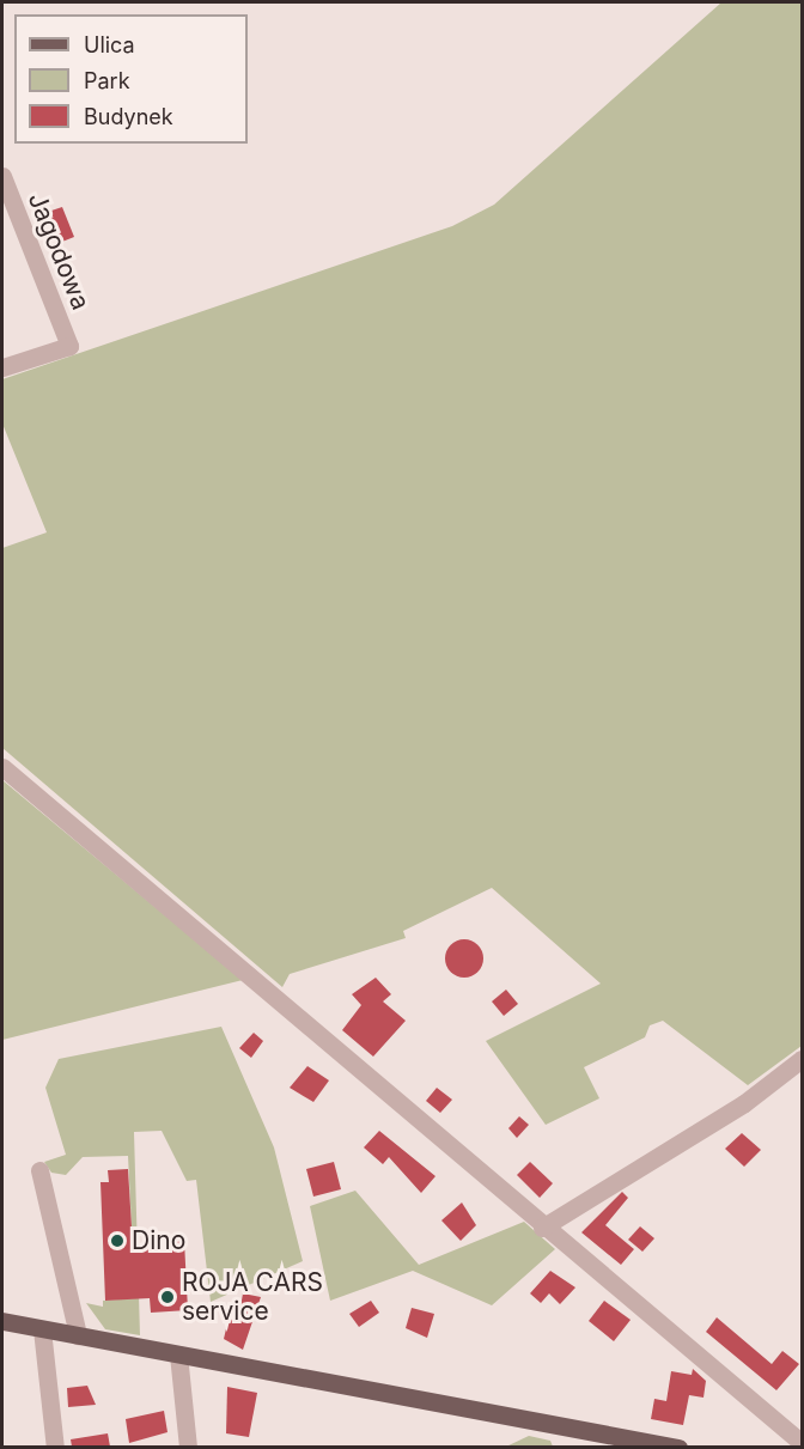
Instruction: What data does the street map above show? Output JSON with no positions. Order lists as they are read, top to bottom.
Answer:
{
  "streets": {
    "street": ["Jagodowa"]
  },
  "places": ["Dino", "ROJA CARS service"],
  "legend": ["Ulica", "Park", "Budynek"]
}
